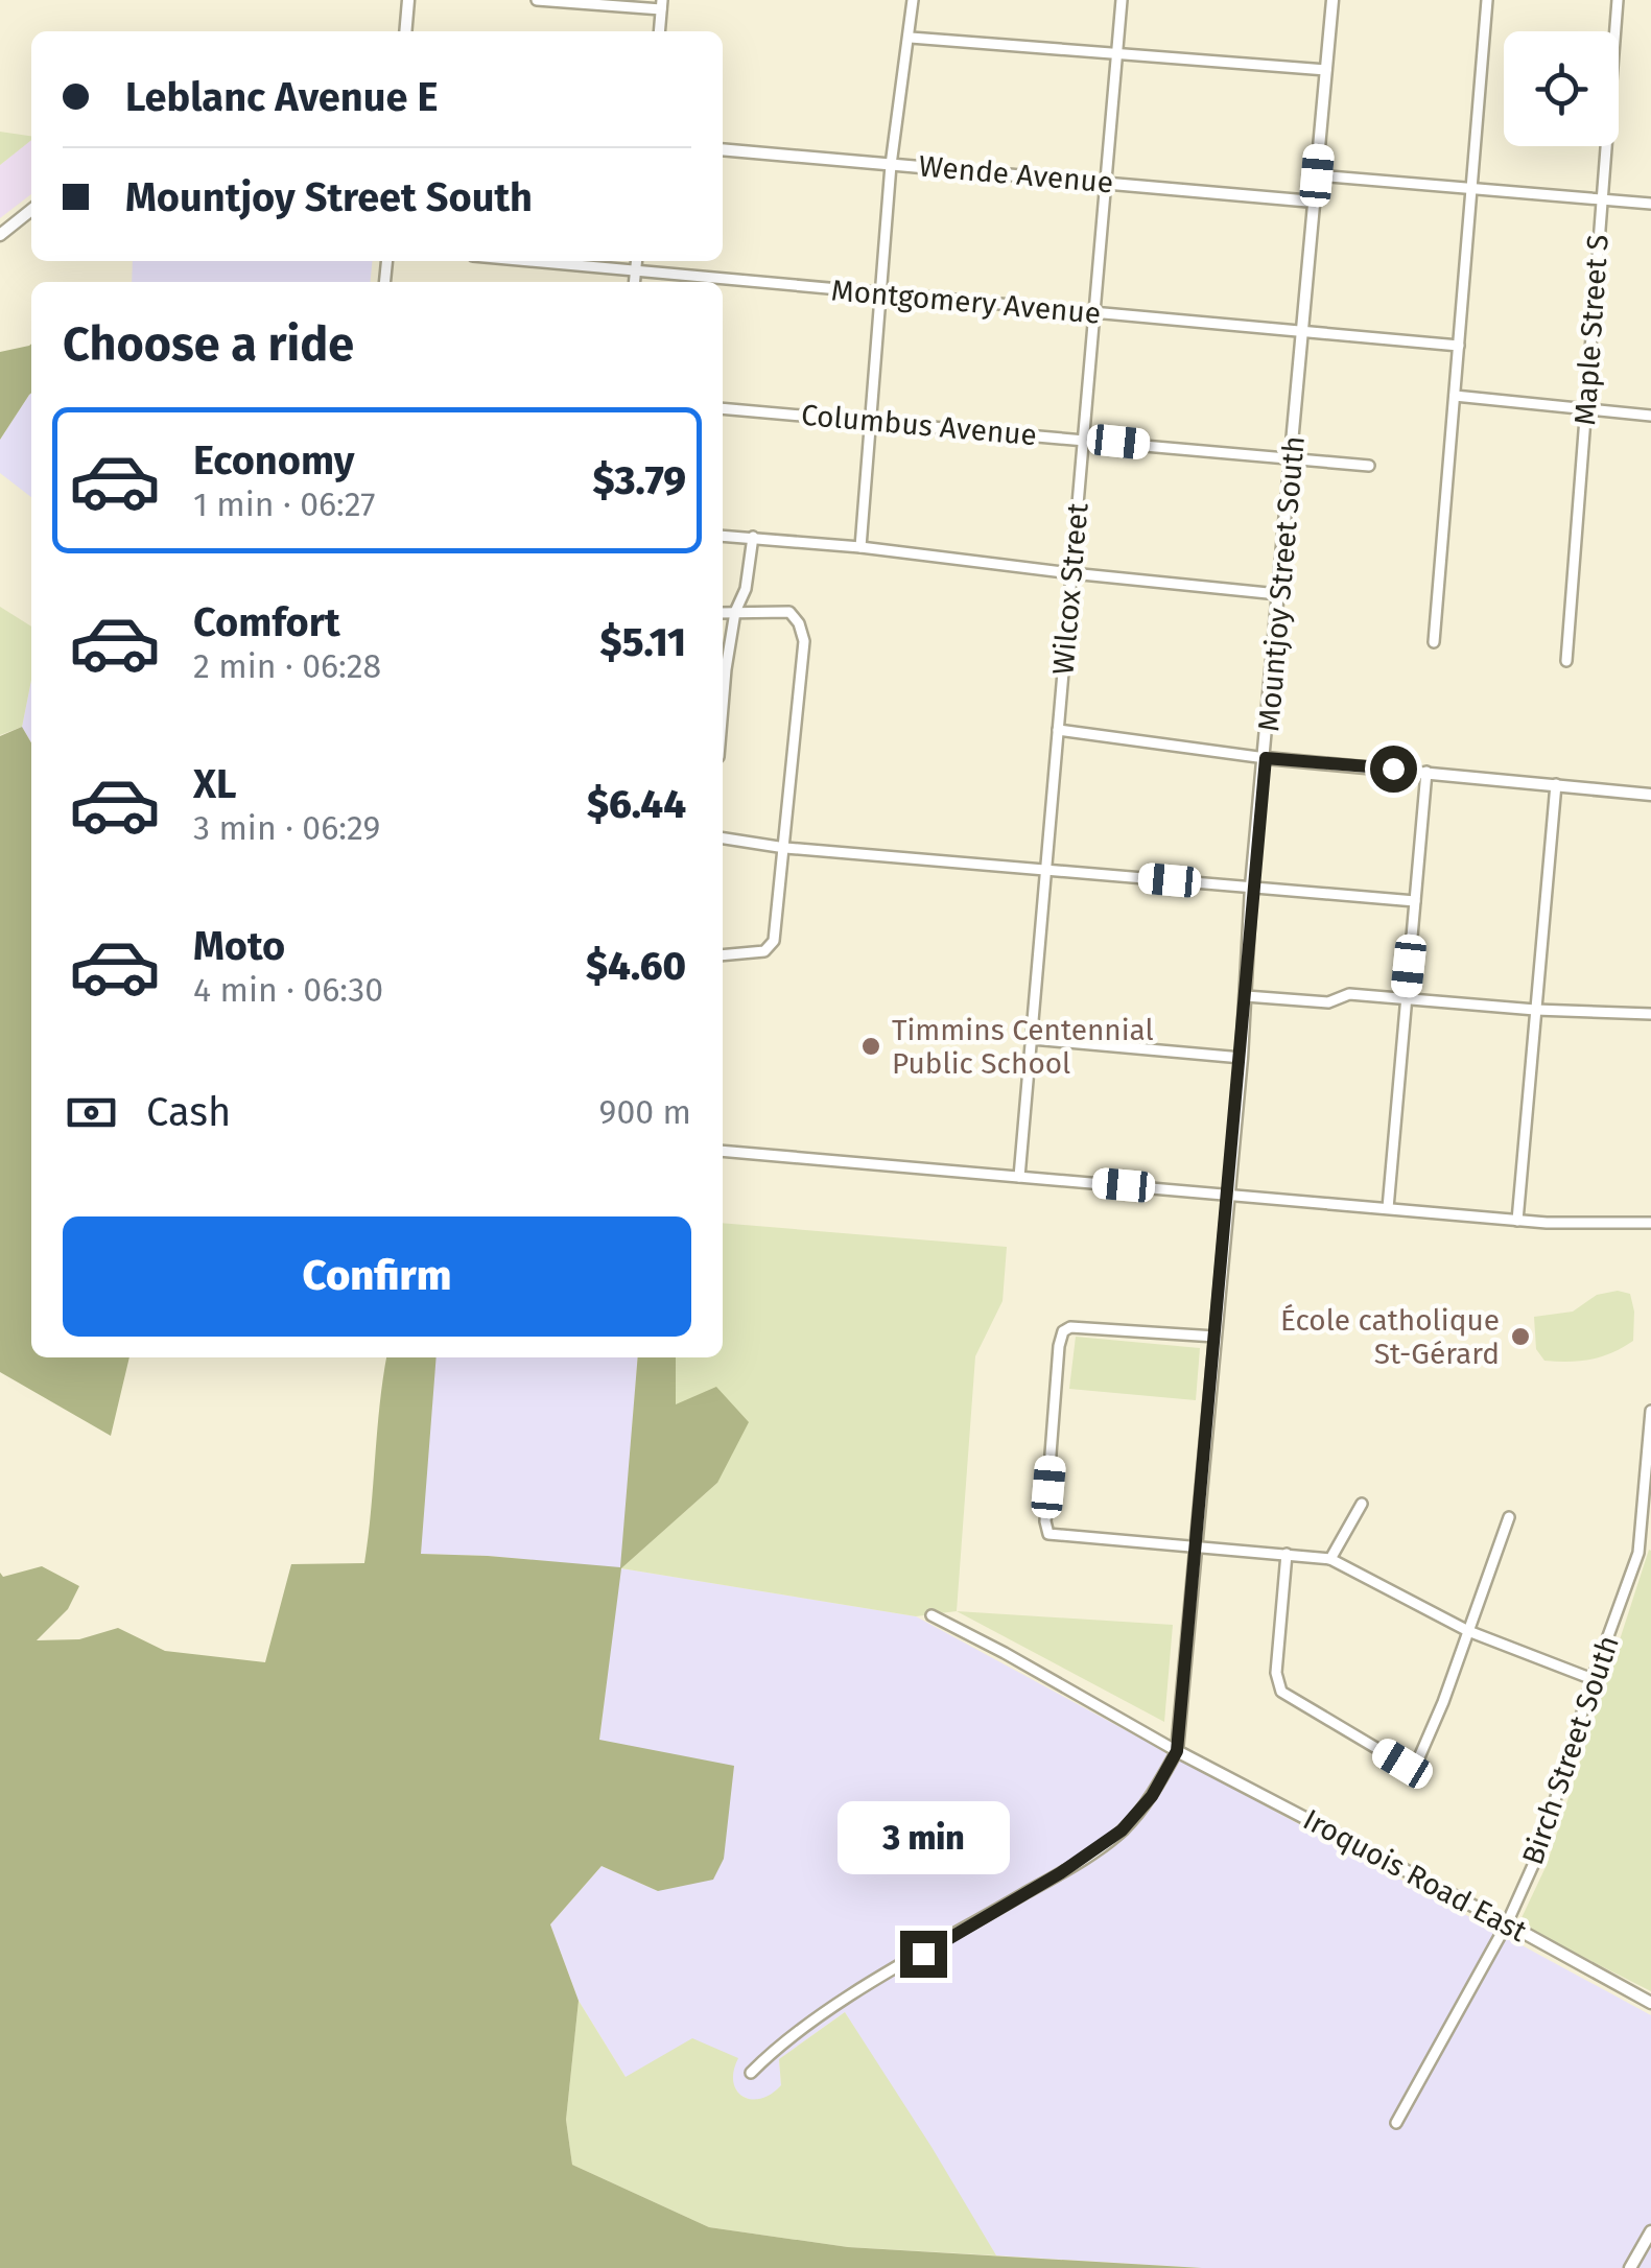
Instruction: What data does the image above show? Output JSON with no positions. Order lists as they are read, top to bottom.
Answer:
{
  "streets": {
    "street": [
      "Wende Avenue",
      "Montgomery Avenue",
      "Maple Street S",
      "Columbus Avenue",
      "Mountjoy Street South",
      "Wilcox Street",
      "Birch Street South",
      "Iroquois Road East"
    ]
  },
  "crossings": [
    ["Wende Avenue", "Mountjoy Street South"],
    ["Wende Avenue", "Wilcox Street"],
    ["Montgomery Avenue", "Mountjoy Street South"],
    ["Montgomery Avenue", "Wilcox Street"],
    ["Columbus Avenue", "Mountjoy Street South"],
    ["Columbus Avenue", "Wilcox Street"],
    ["Mountjoy Street South", "Iroquois Road East"],
    ["Birch Street South", "Iroquois Road East"]
  ],
  "places": ["Timmins Centennial Public School", "École catholique St-Gérard"],
  "page": {
    "banner": ["Leblanc Avenue E", "Mountjoy Street South"],
    "heading": "Choose a ride",
    "list": [
      {
        "name": "Economy",
        "note": "1 min · 06:27",
        "value": "$3.79"
      },
      {
        "name": "Comfort",
        "note": "2 min · 06:28",
        "value": "$5.11"
      },
      {
        "name": "XL",
        "note": "3 min · 06:29",
        "value": "$6.44"
      },
      {
        "name": "Moto",
        "note": "4 min · 06:30",
        "value": "$4.60"
      }
    ],
    "pay": ["Cash", "900 m"],
    "buttons": "Confirm",
    "bubble": "3 min"
  }
}
